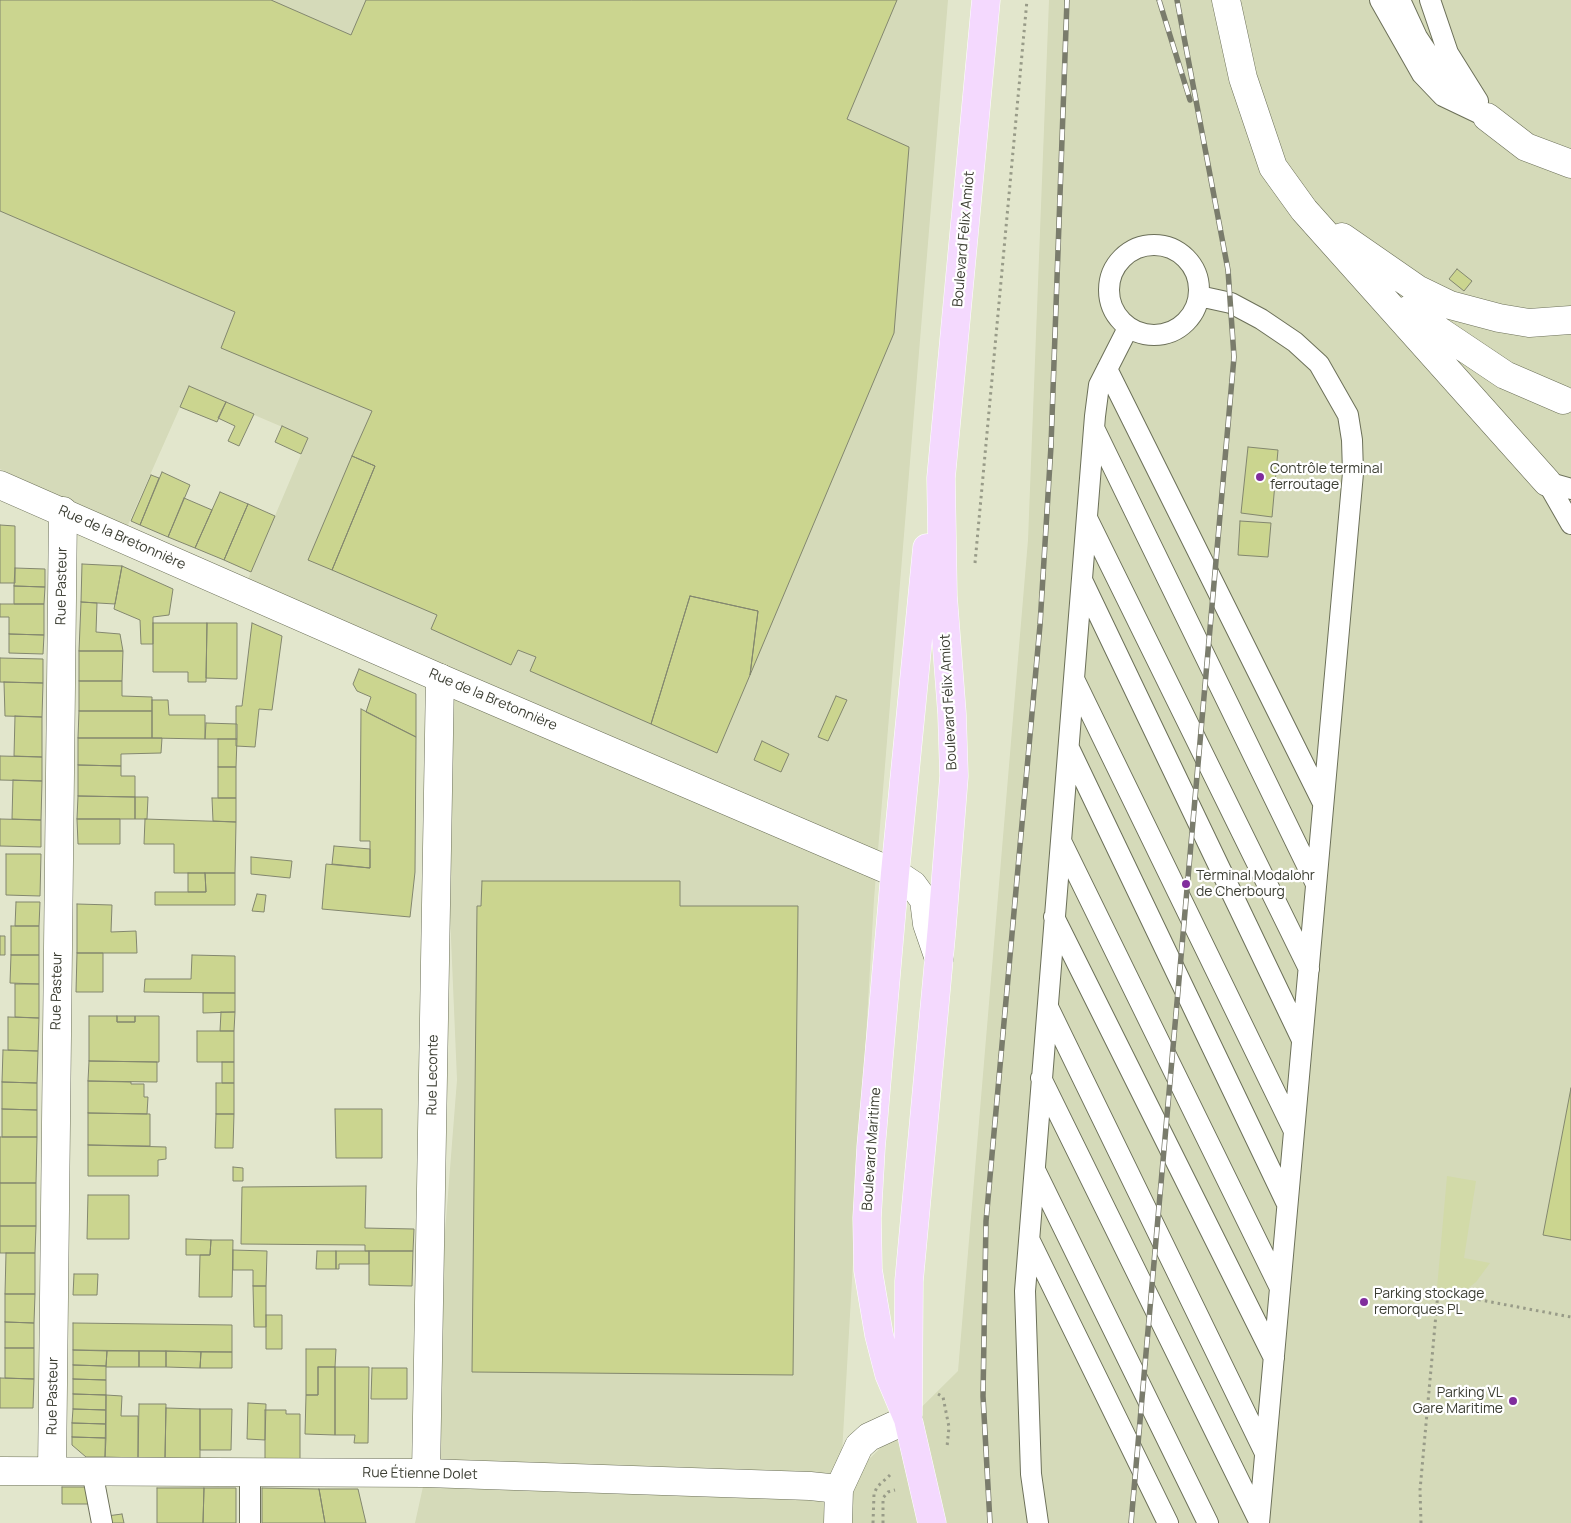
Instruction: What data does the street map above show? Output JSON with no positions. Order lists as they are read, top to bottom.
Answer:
{
  "streets": {
    "main road": ["Boulevard Félix Amiot", "Boulevard Maritime"],
    "street": [
      "Rue de la Bretonnière",
      "Rue Pasteur",
      "Rue Leconte",
      "Rue Étienne Dolet"
    ]
  },
  "crossings": [
    ["Boulevard Félix Amiot", "Rue de la Bretonnière"],
    ["Boulevard Félix Amiot", "Boulevard Maritime"],
    ["Rue de la Bretonnière", "Rue Pasteur"],
    ["Rue de la Bretonnière", "Rue Leconte"],
    ["Rue de la Bretonnière", "Boulevard Maritime"],
    ["Rue Pasteur", "Rue Étienne Dolet"],
    ["Rue Leconte", "Rue Étienne Dolet"]
  ],
  "places": [
    "Contrôle terminal ferroutage",
    "Terminal Modalohr de Cherbourg",
    "Parking stockage remorques PL",
    "Parking VL Gare Maritime"
  ]
}
